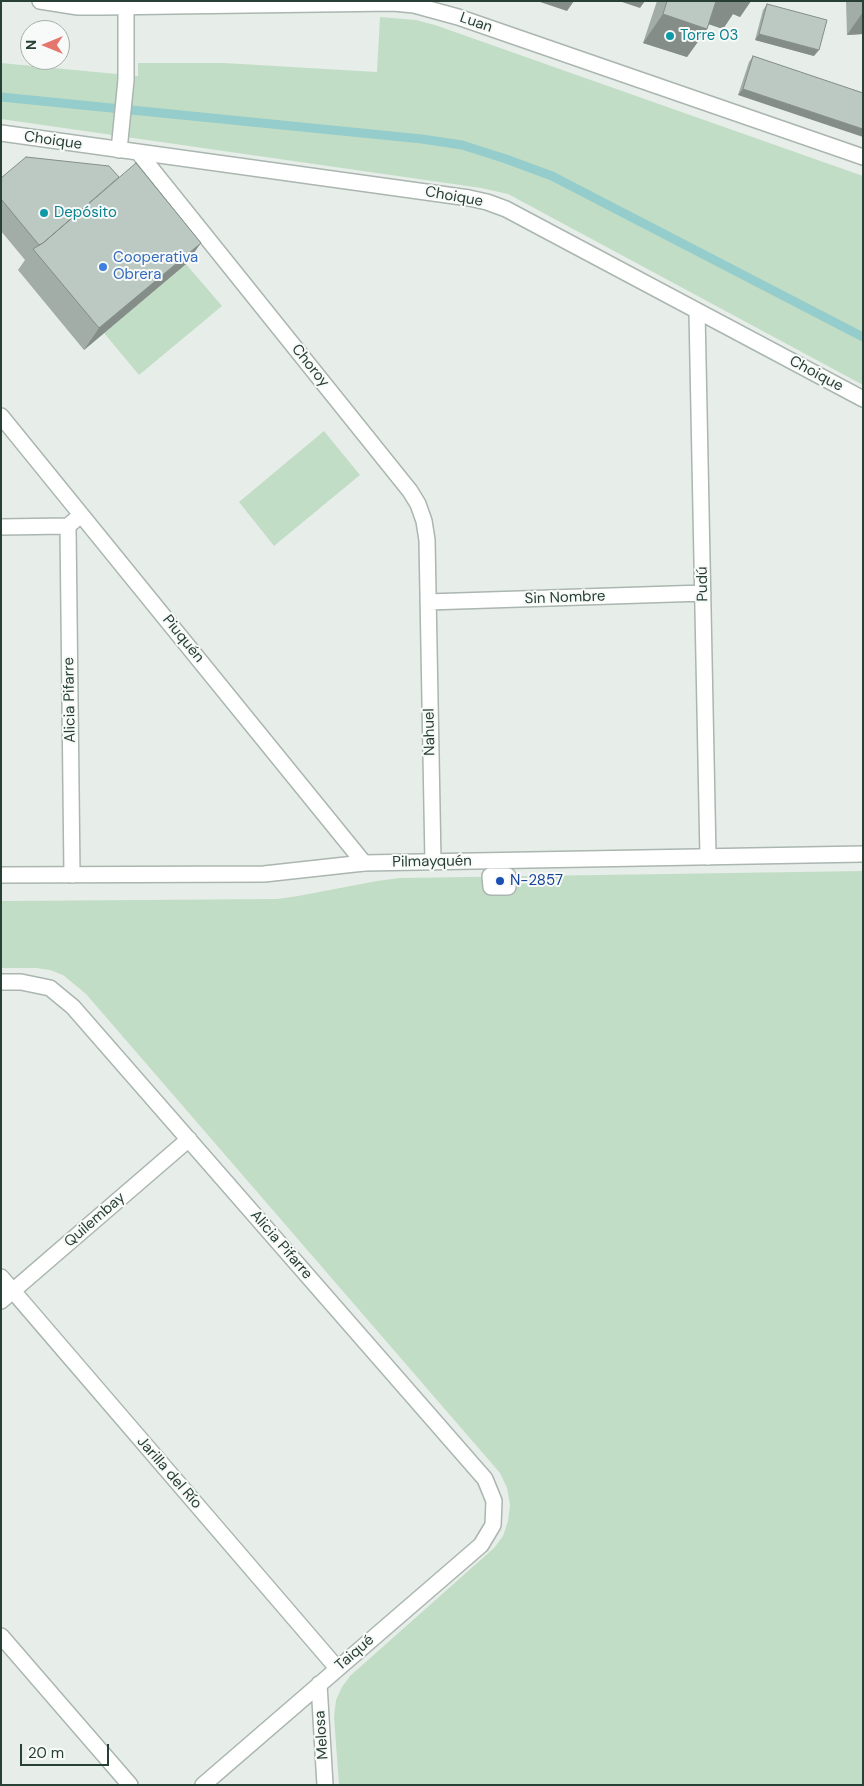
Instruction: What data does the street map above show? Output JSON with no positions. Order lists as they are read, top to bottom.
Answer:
{
  "streets": {
    "street": [
      "Luan",
      "Choique",
      "Choroy",
      "Pudú",
      "Sin Nombre",
      "Piuquén",
      "Alicia Pifarre",
      "Nahuel",
      "Pilmayquén",
      "Quilembay",
      "Jarilla del Río",
      "Taiqué",
      "Melosa"
    ]
  },
  "crossings": [
    ["Choique", "Choroy"],
    ["Choique", "Pudú"],
    ["Choroy", "Sin Nombre"],
    ["Choroy", "Nahuel"],
    ["Pudú", "Sin Nombre"],
    ["Pudú", "Pilmayquén"],
    ["Sin Nombre", "Nahuel"],
    ["Piuquén", "Pilmayquén"],
    ["Alicia Pifarre", "Pilmayquén"],
    ["Alicia Pifarre", "Quilembay"],
    ["Alicia Pifarre", "Taiqué"],
    ["Nahuel", "Pilmayquén"],
    ["Quilembay", "Jarilla del Río"],
    ["Jarilla del Río", "Taiqué"],
    ["Taiqué", "Melosa"]
  ],
  "places": [
    "Torre 03",
    "Depósito",
    "Cooperativa Obrera",
    "N-2857"
  ],
  "scale_bar": "20 m",
  "north": "left"
}
